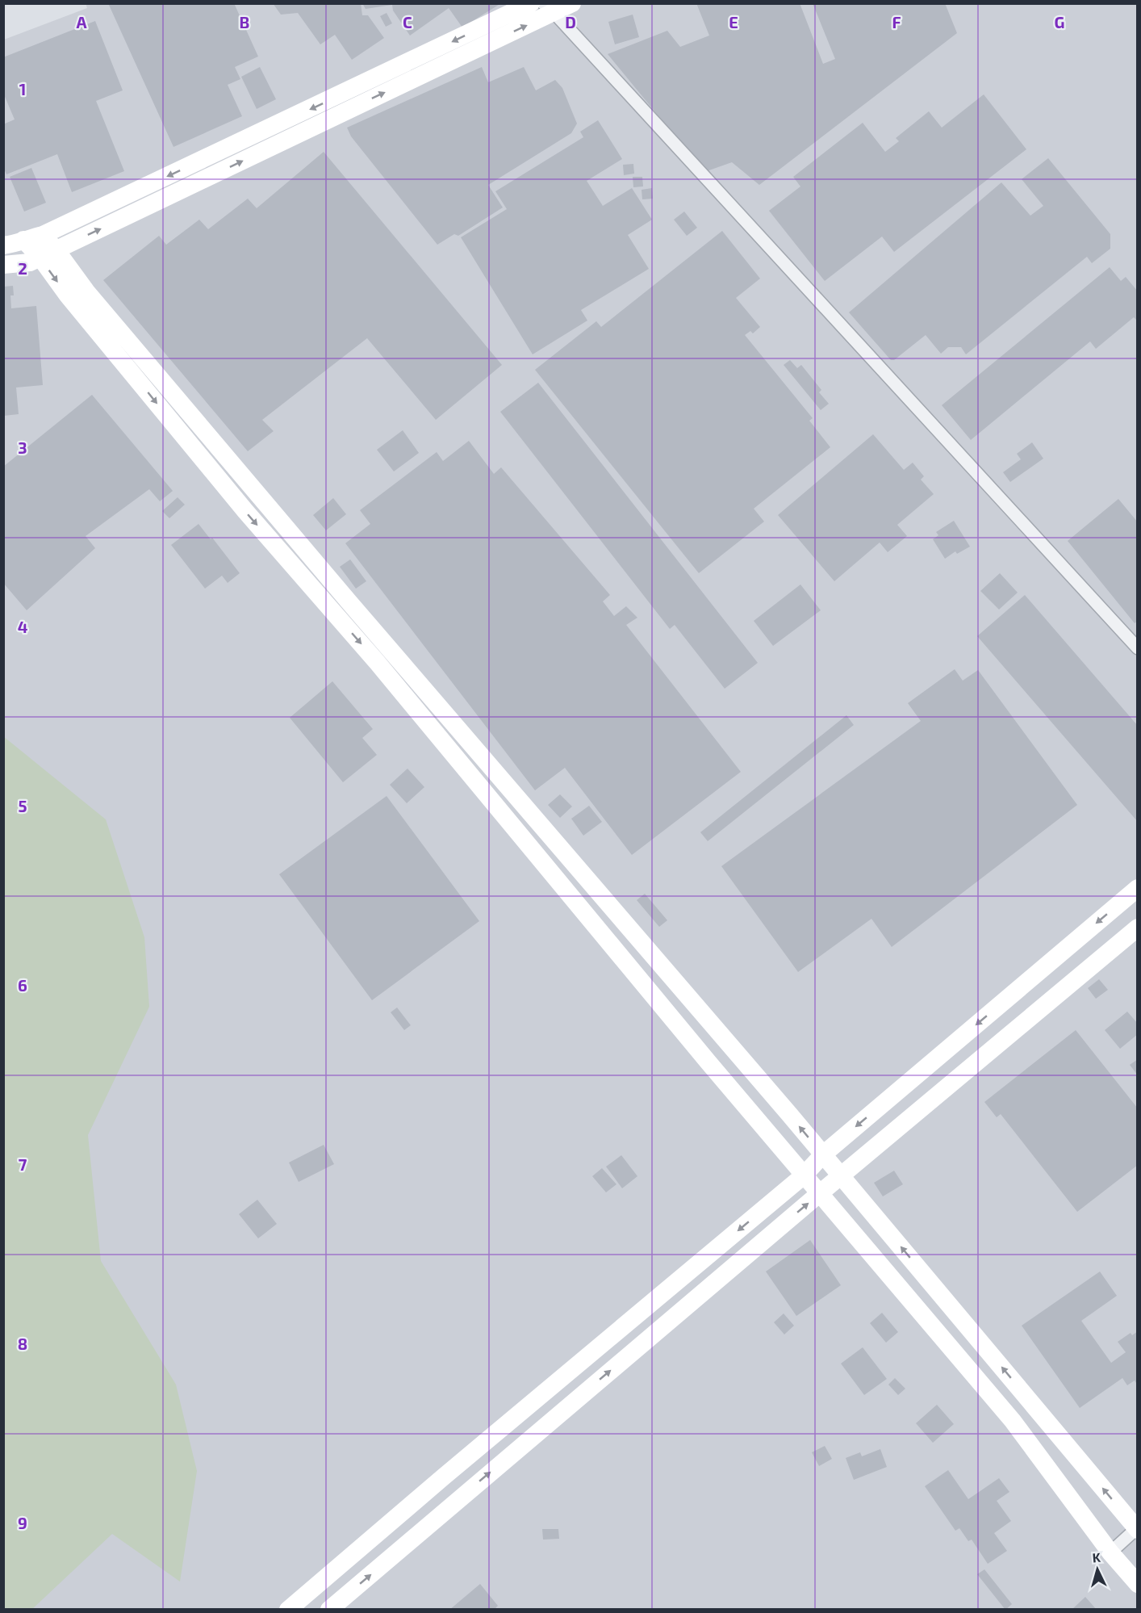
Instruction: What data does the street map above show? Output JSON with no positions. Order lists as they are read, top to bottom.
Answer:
{
  "north": "top",
  "grid": {
    "columns": [
      "A",
      "B",
      "C",
      "D",
      "E",
      "F",
      "G"
    ],
    "rows": [
      "1",
      "2",
      "3",
      "4",
      "5",
      "6",
      "7",
      "8",
      "9"
    ]
  }
}
